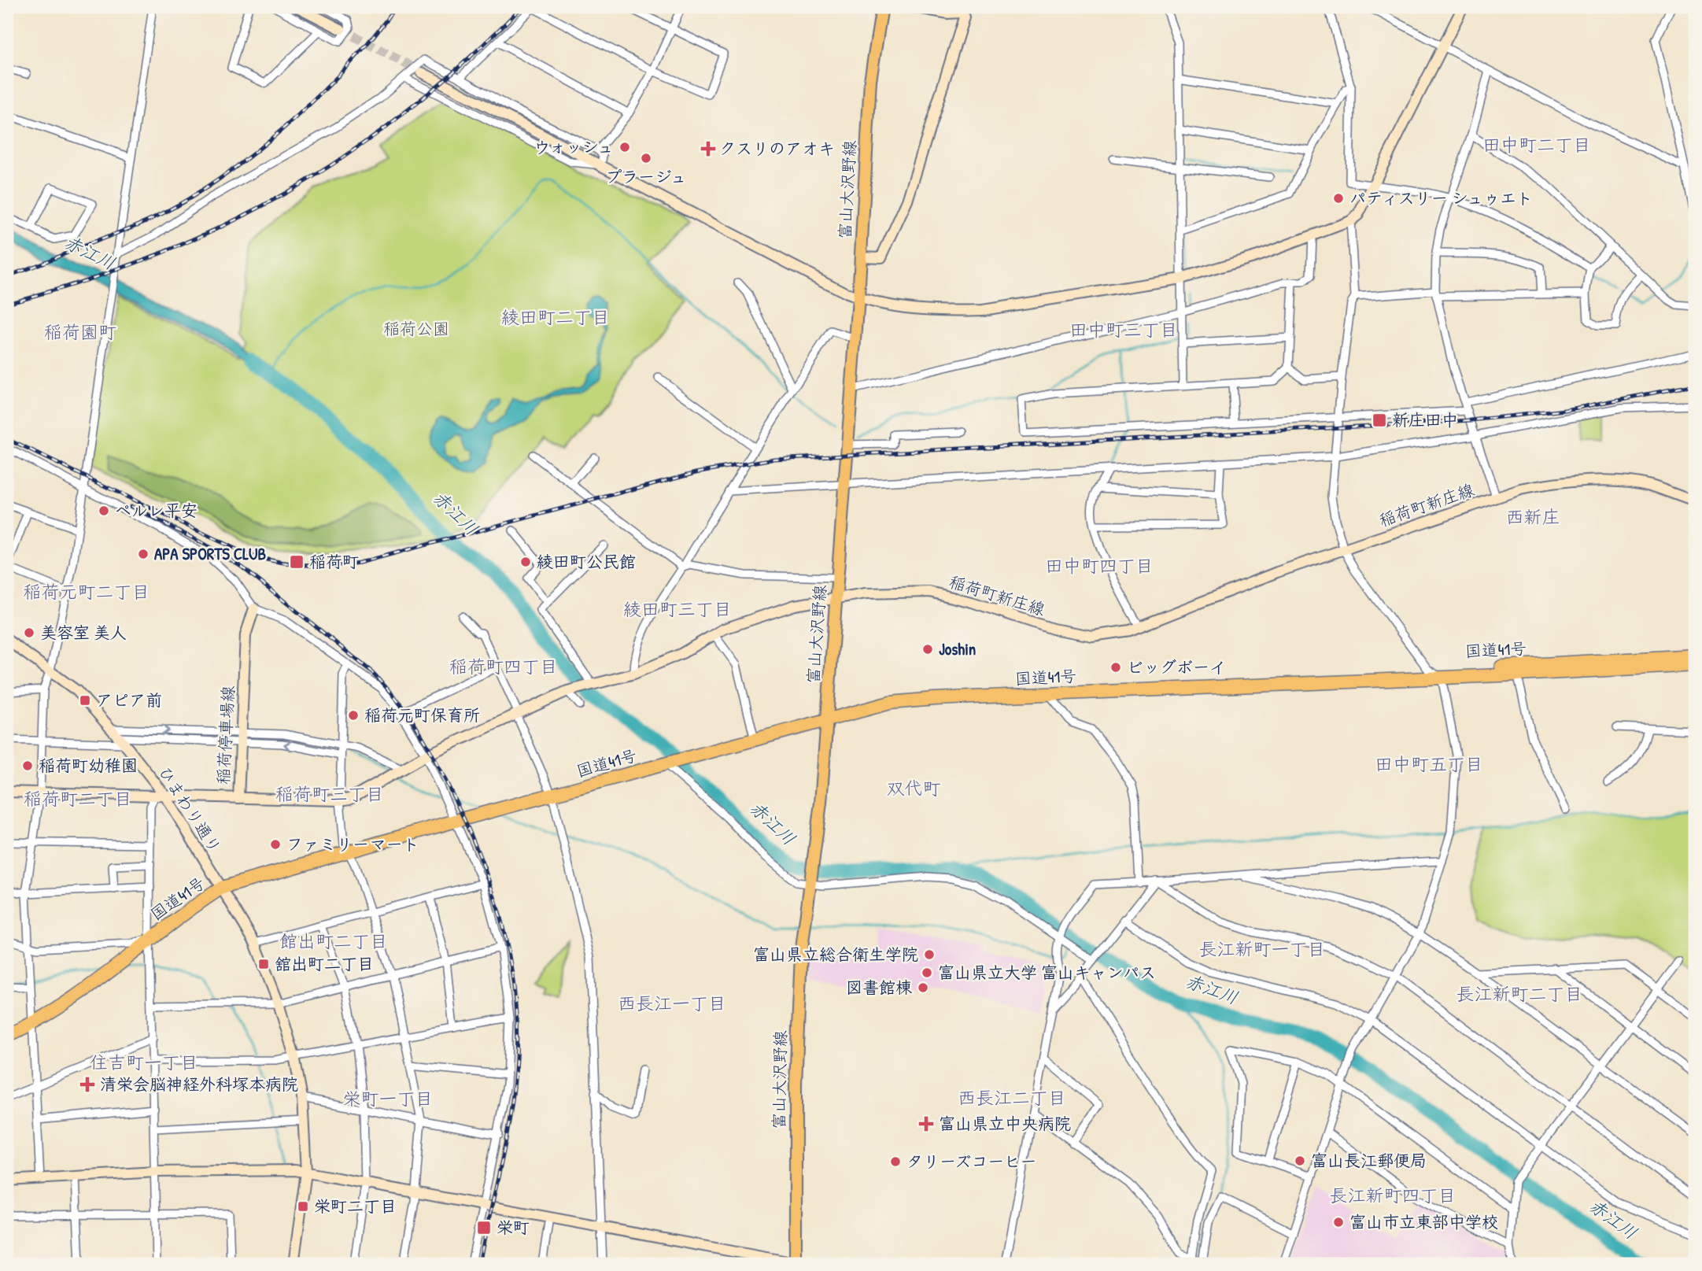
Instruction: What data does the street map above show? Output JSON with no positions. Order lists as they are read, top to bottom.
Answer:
{
  "streets": {
    "highway": ["国道41号"],
    "main road": ["富山大沢野線"],
    "street": ["稲荷町新庄線", "稲荷停車場線", "ひまわり通り"]
  },
  "crossings": [
    ["富山大沢野線", "稲荷町新庄線"],
    ["富山大沢野線", "国道41号"],
    ["稲荷町新庄線", "稲荷停車場線"],
    ["国道41号", "ひまわり通り"],
    ["稲荷停車場線", "ひまわり通り"]
  ],
  "districts": [
    "田中町二丁目",
    "綾田町二丁目",
    "田中町三丁目",
    "稲荷園町",
    "西新庄",
    "田中町四丁目",
    "稲荷元町二丁目",
    "綾田町三丁目",
    "稲荷町四丁目",
    "田中町五丁目",
    "双代町",
    "稲荷町三丁目",
    "稲荷町二丁目",
    "館出町二丁目",
    "長江新町一丁目",
    "長江新町二丁目",
    "西長江一丁目",
    "住吉町一丁目",
    "西長江二丁目",
    "栄町一丁目",
    "長江新町四丁目"
  ],
  "water": ["赤江川"],
  "parks": ["稲荷公園"],
  "places": {
    "other": [
      "ウォッシュ",
      "プラージュ",
      "パティスリー シュゥエト",
      "ペルレ平安",
      "APA SPORTS CLUB",
      "綾田町公民館",
      "美容室 美人",
      "Joshin",
      "ビッグボーイ",
      "稲荷元町保育所",
      "稲荷町幼稚園",
      "ファミリーマート",
      "富山県立総合衛生学院",
      "富山県立大学 富山キャンパス",
      "図書館棟",
      "富山長江郵便局",
      "タリーズコーヒー",
      "富山市立東部中学校"
    ],
    "health": ["クスリのアオキ", "清栄会脳神経外科塚本病院", "富山県立中央病院"],
    "transit": [
      "新庄田中",
      "稲荷町",
      "アピア前",
      "舘出町二丁目",
      "栄町二丁目",
      "栄町"
    ]
  }
}
